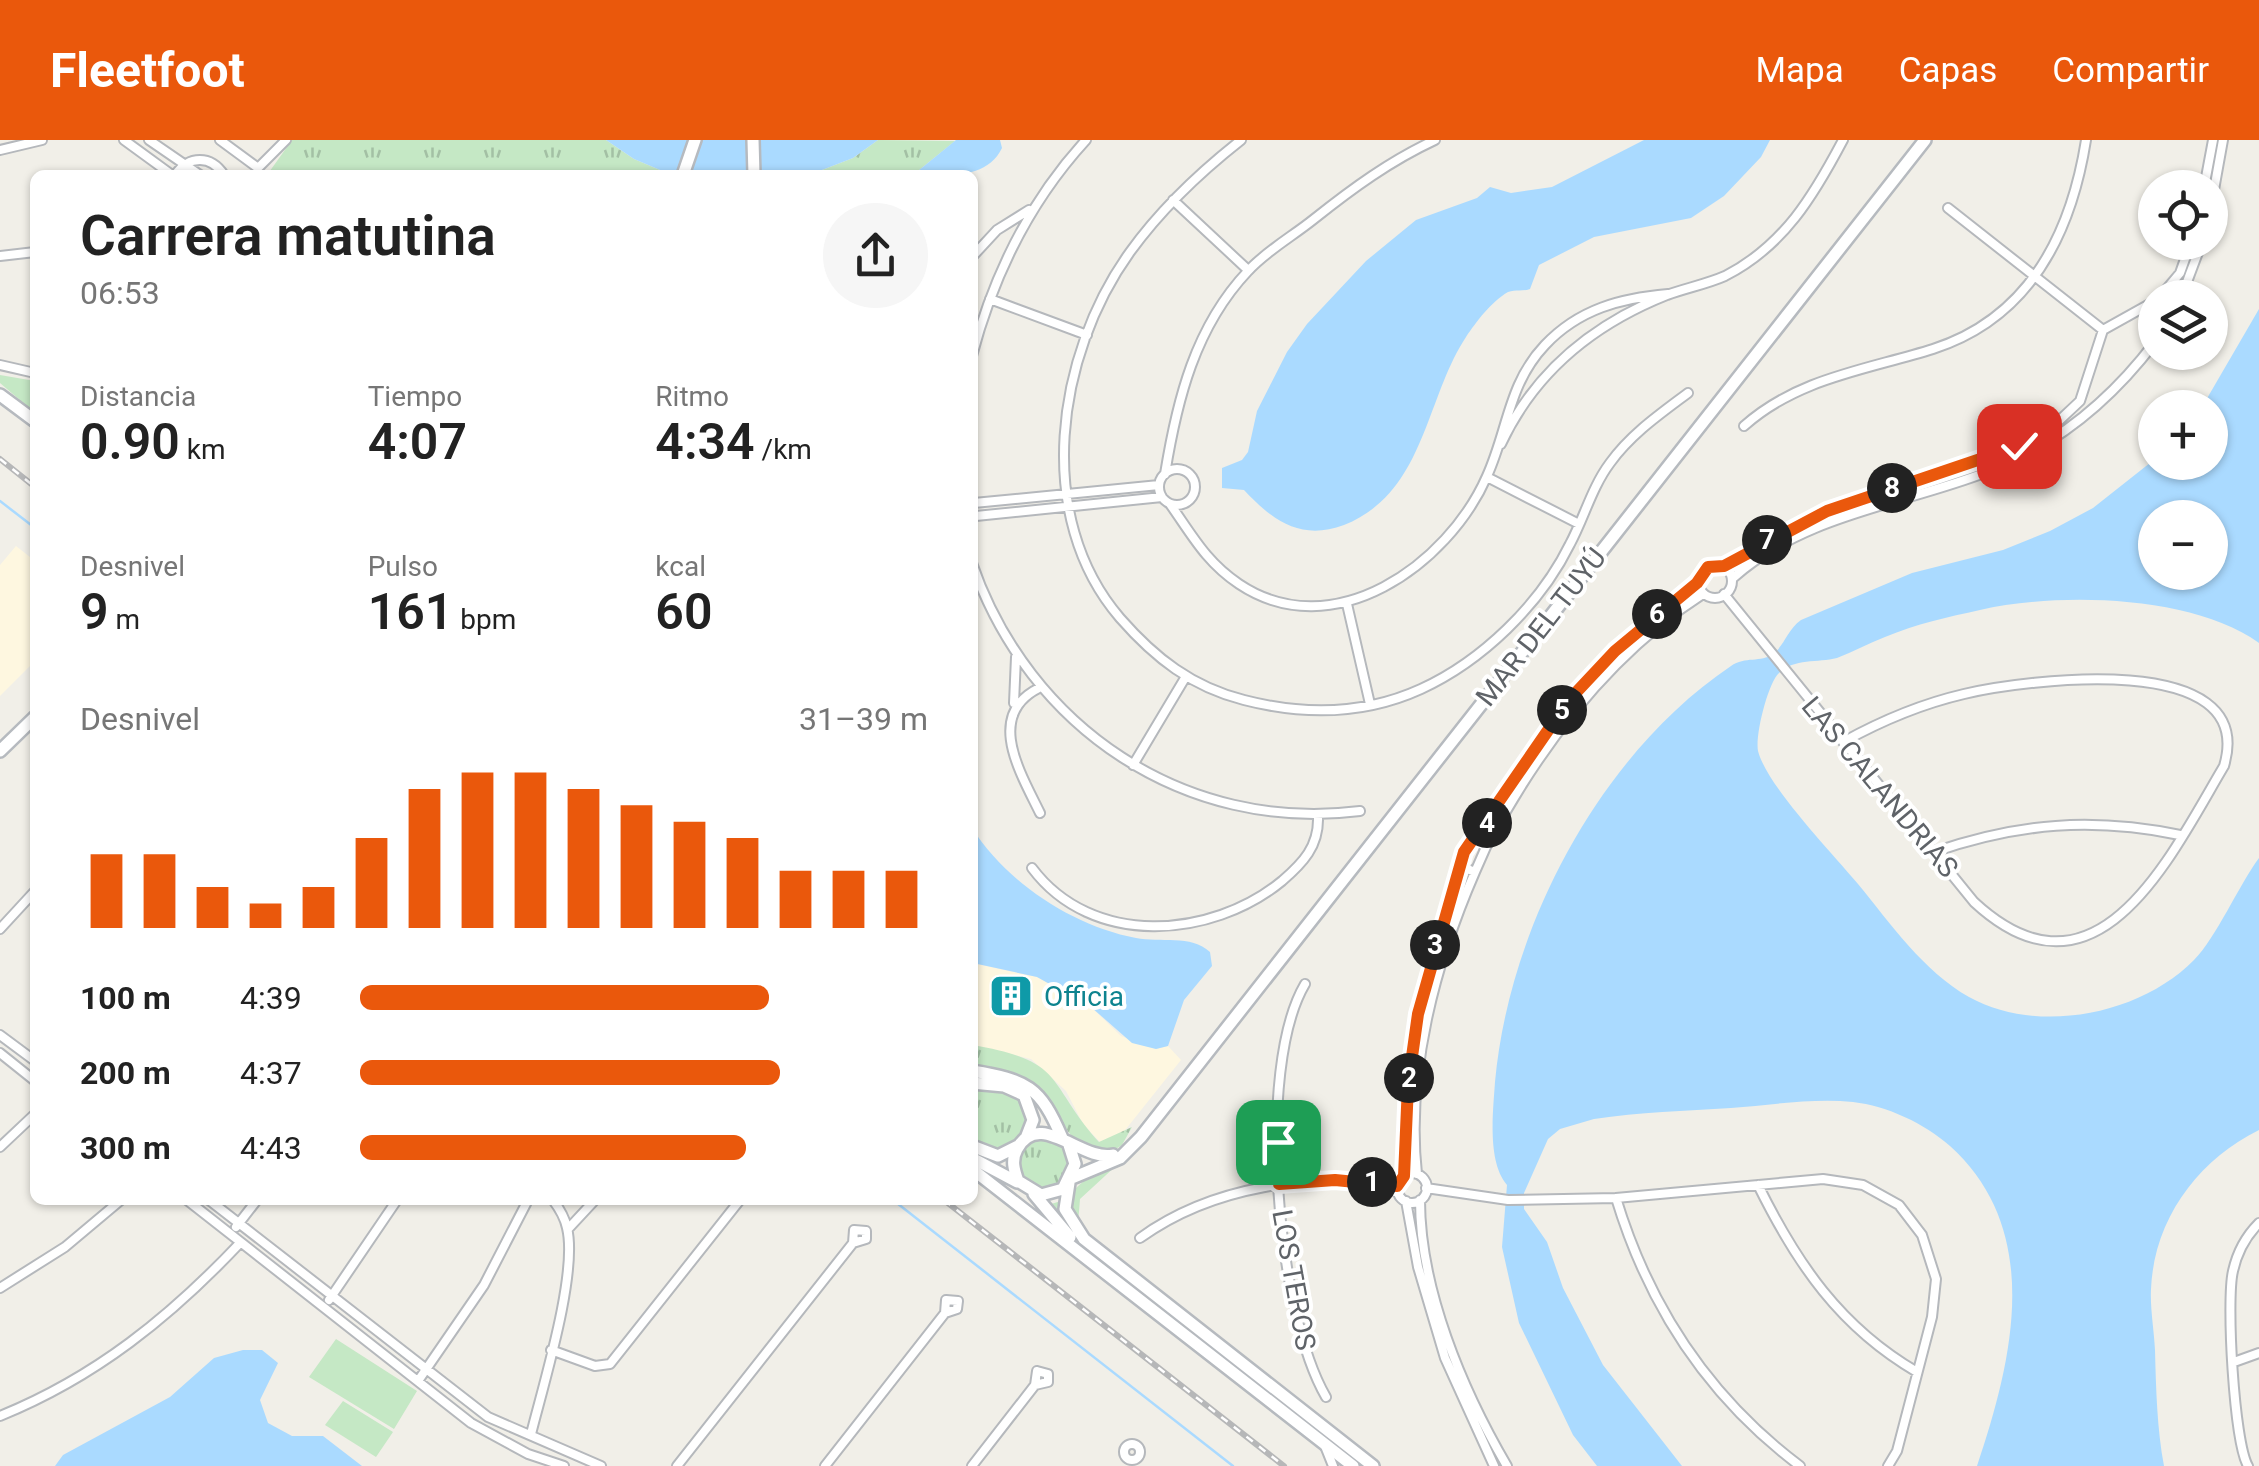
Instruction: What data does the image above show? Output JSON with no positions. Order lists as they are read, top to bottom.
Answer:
{
  "streets": {
    "street": ["MAR DEL TUYÚ", "LAS CALANDRIAS", "LOS TEROS"]
  },
  "places": {
    "building": ["Officia"]
  },
  "page": {
    "header": "Fleetfoot",
    "nav": ["Mapa", "Capas", "Compartir"],
    "map_buttons": ["+", "−"],
    "heading": ["Carrera matutina", "06:53"],
    "stats": [
      ["Distancia", "0.90 km"],
      ["Tiempo", "4:07"],
      ["Ritmo", "4:34 /km"],
      ["Desnivel", "9 m"],
      ["Pulso", "161 bpm"],
      ["kcal", "60"]
    ],
    "pins": [
      "8",
      "7",
      "6",
      "5",
      "4",
      "3",
      "2",
      "1"
    ],
    "chart": ["Desnivel", "31–39 m"],
    "list": [
      {
        "name": "100 m",
        "note": "4:39"
      },
      {
        "name": "200 m",
        "note": "4:37"
      },
      {
        "name": "300 m",
        "note": "4:43"
      }
    ]
  }
}
